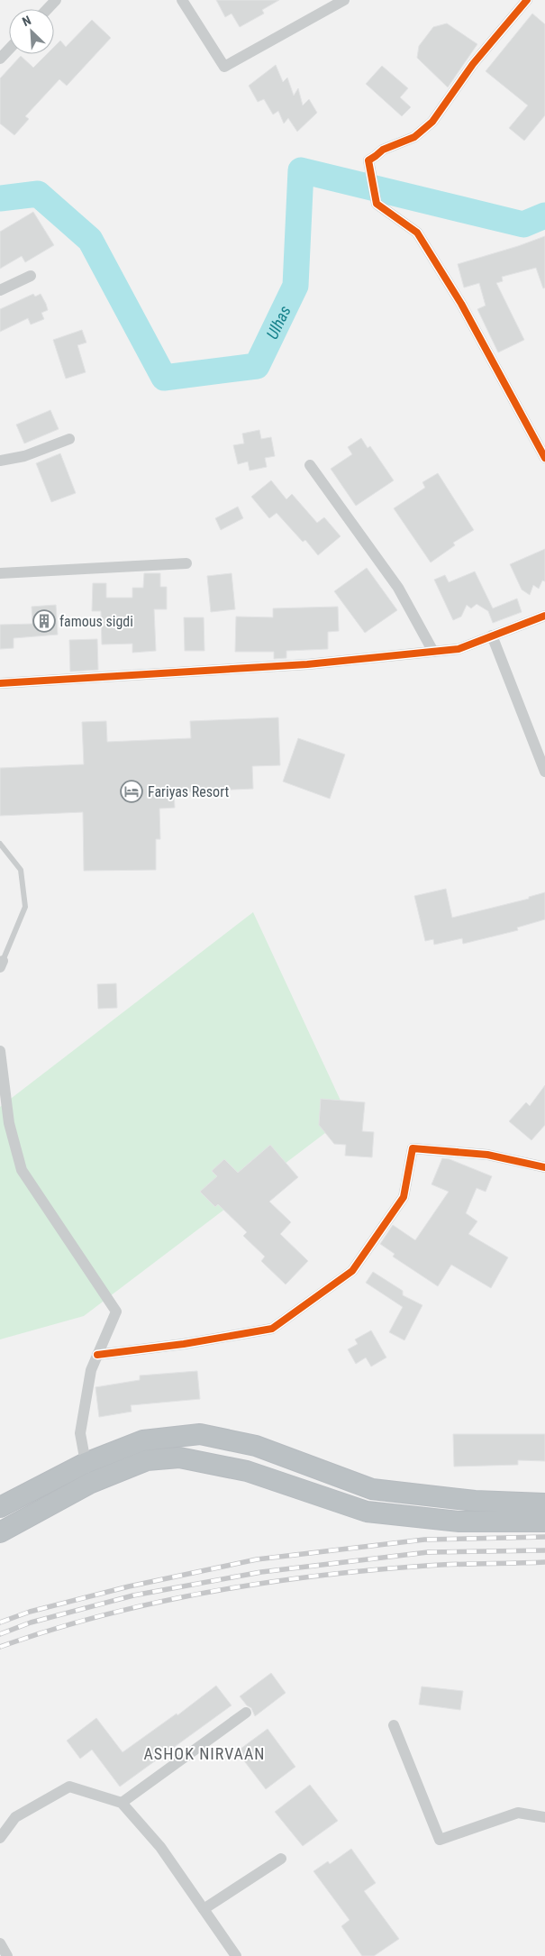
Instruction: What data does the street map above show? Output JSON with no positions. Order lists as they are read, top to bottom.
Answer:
{
  "districts": ["ASHOK NIRVAAN"],
  "water": ["Ulhas"],
  "places": {
    "building": ["famous sigdi"],
    "hotel": ["Fariyas Resort"]
  },
  "north": "top left"
}
